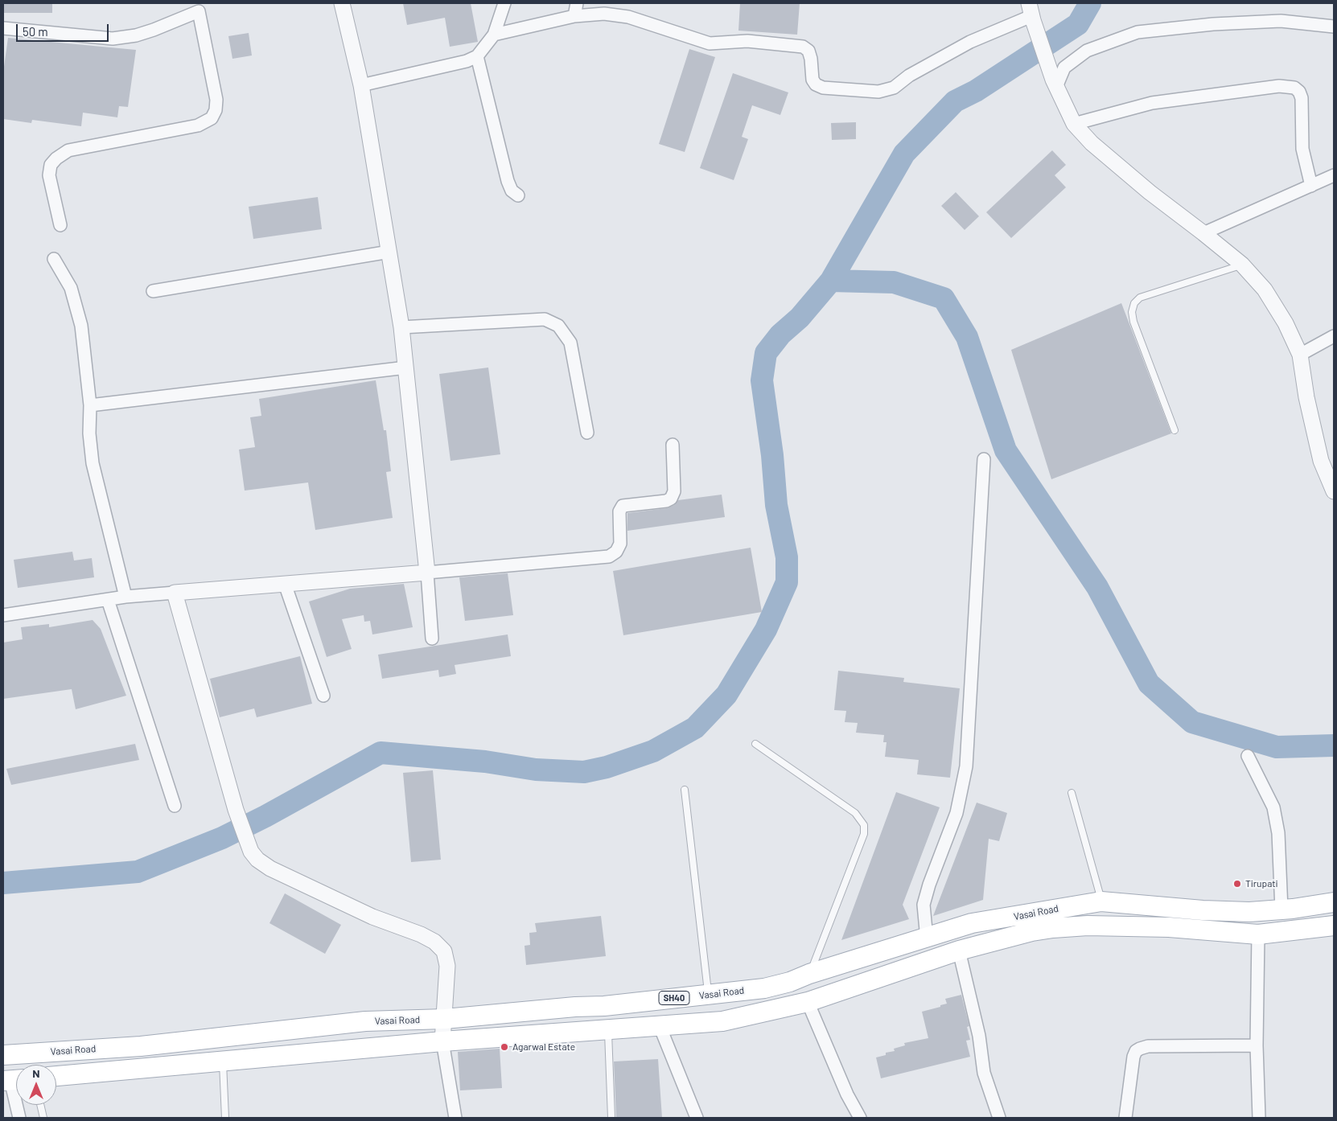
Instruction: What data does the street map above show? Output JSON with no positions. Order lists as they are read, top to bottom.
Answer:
{
  "streets": {
    "main road": ["Vasai Road", "SH40"]
  },
  "places": ["Tirupati", "Agarwal Estate"],
  "scale_bar": "50 m",
  "north": "top"
}
